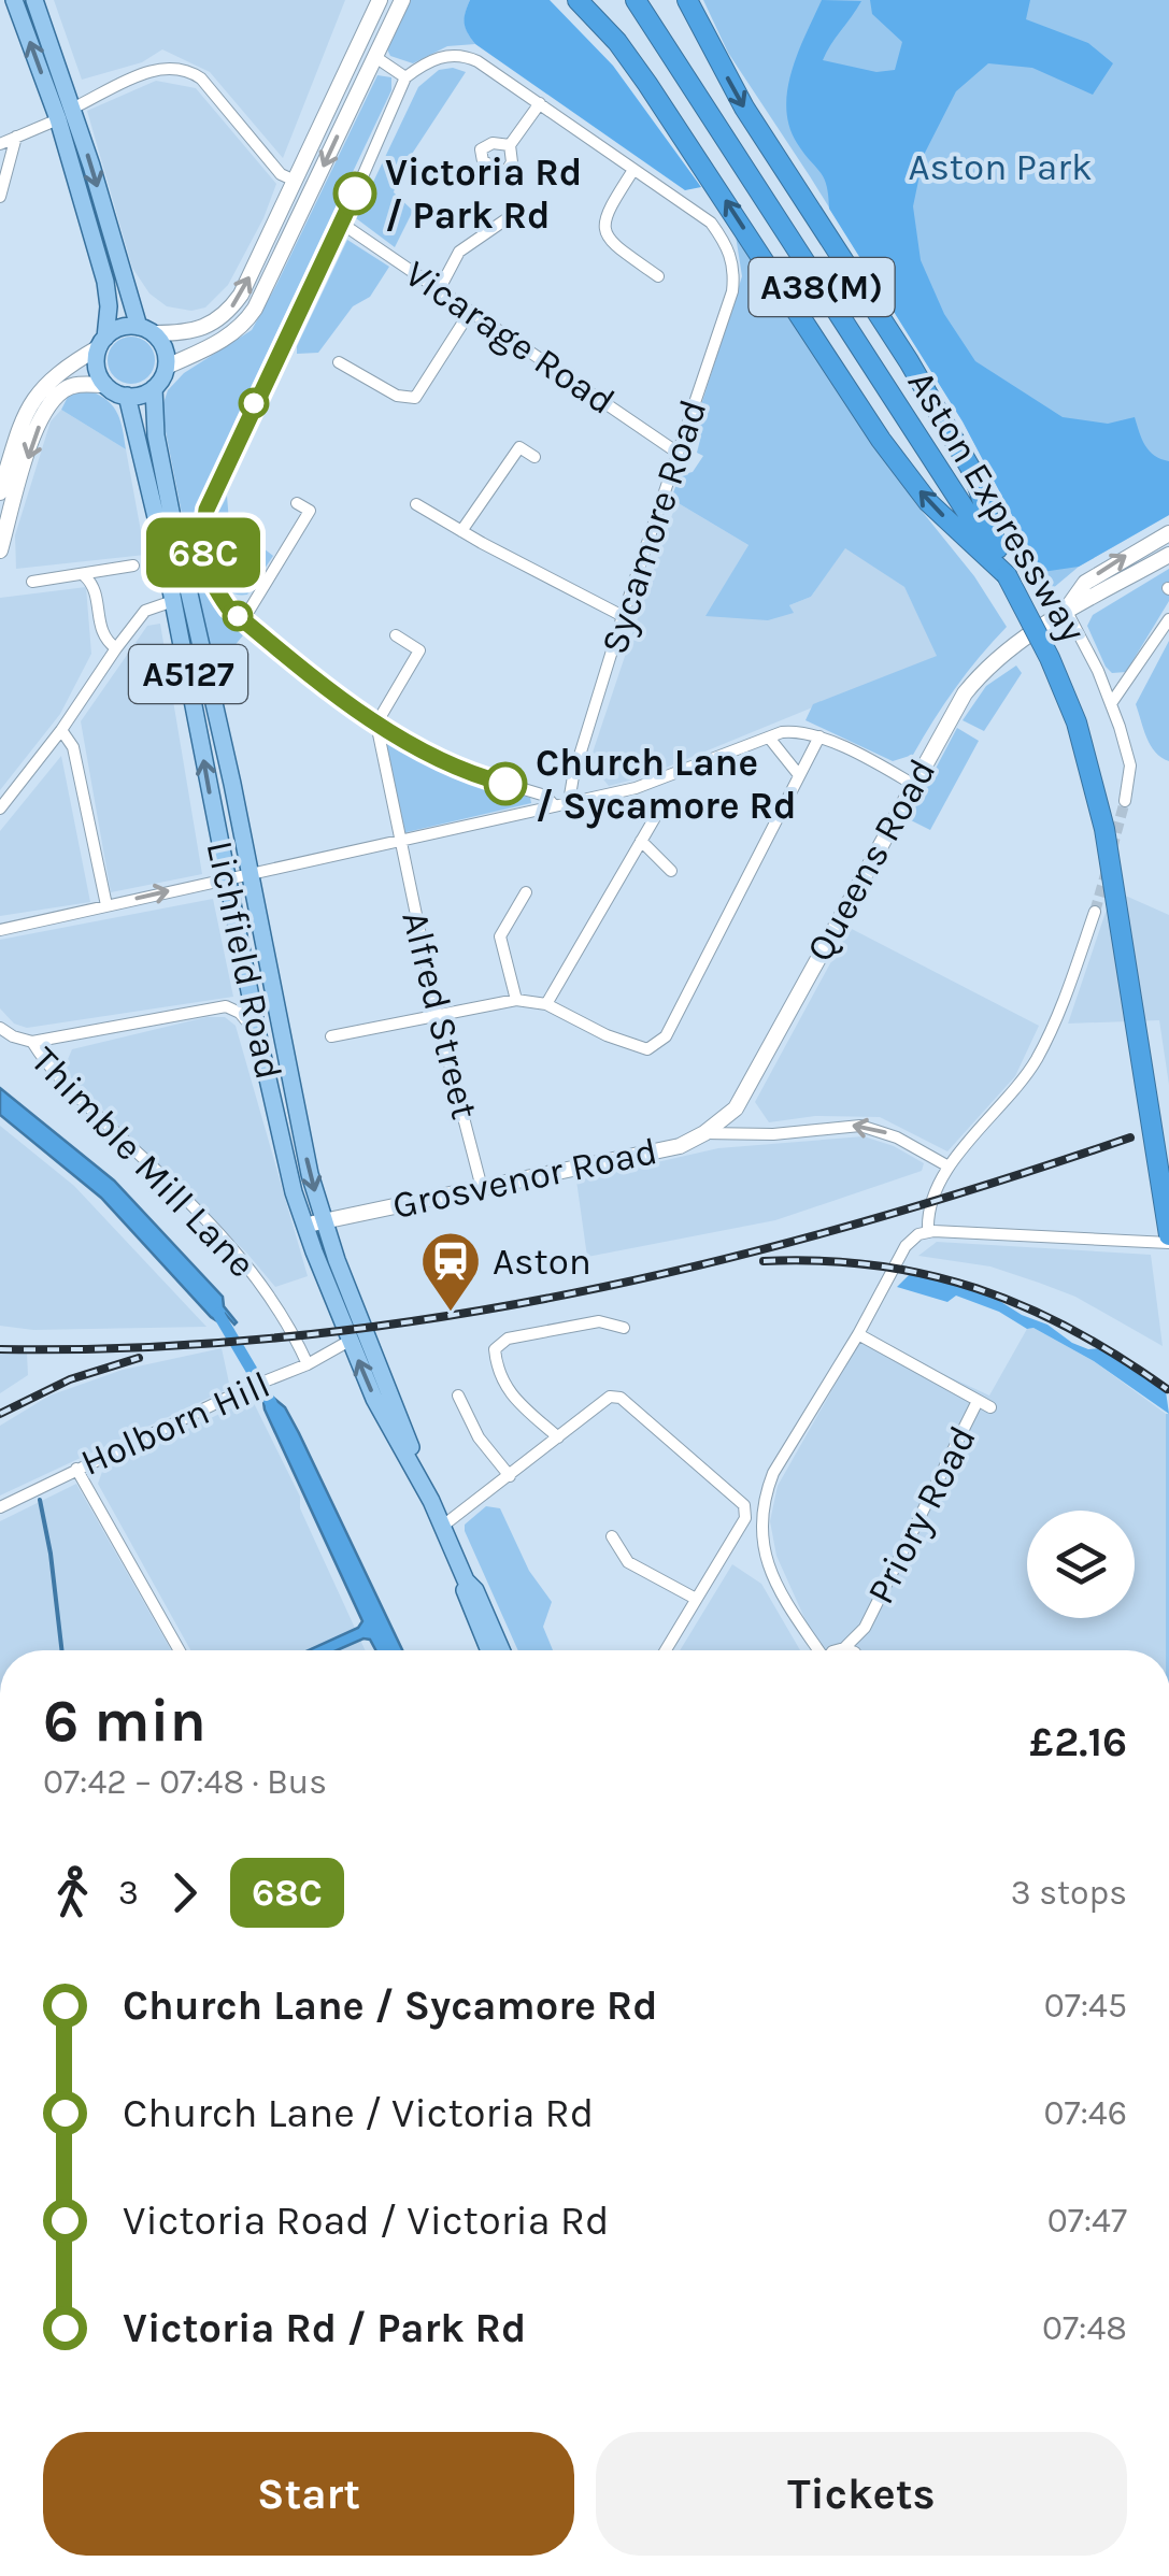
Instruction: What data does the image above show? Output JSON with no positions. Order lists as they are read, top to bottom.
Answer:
{
  "streets": {
    "highway": ["A38(M)", "Aston Expressway"],
    "main road": [
      "A5127",
      "Queens Road",
      "Lichfield Road",
      "Grosvenor Road"
    ],
    "street": [
      "Vicarage Road",
      "Sycamore Road",
      "Alfred Street",
      "Thimble Mill Lane",
      "Holborn Hill",
      "Priory Road"
    ]
  },
  "crossings": [
    ["Vicarage Road", "Sycamore Road"],
    ["Queens Road", "Grosvenor Road"],
    ["Lichfield Road", "Grosvenor Road"],
    ["Lichfield Road", "Holborn Hill"],
    ["Alfred Street", "Grosvenor Road"],
    ["Thimble Mill Lane", "Holborn Hill"]
  ],
  "parks": ["Aston Park"],
  "places": {
    "other": ["Victoria Rd / Park Rd", "Church Lane / Sycamore Rd"],
    "station": ["Aston"]
  },
  "lines": ["bus line 68C"],
  "page": {
    "on_map": "68C",
    "heading": ["6 min", "07:42 – 07:48 · Bus", "£2.16"],
    "legs": ["3", "68C", "3 stops"],
    "list": [
      {
        "name": "Church Lane / Sycamore Rd",
        "value": "07:45"
      },
      {
        "name": "Church Lane / Victoria Rd",
        "value": "07:46"
      },
      {
        "name": "Victoria Road / Victoria Rd",
        "value": "07:47"
      },
      {
        "name": "Victoria Rd / Park Rd",
        "value": "07:48"
      }
    ],
    "buttons": ["Start", "Tickets"]
  }
}
